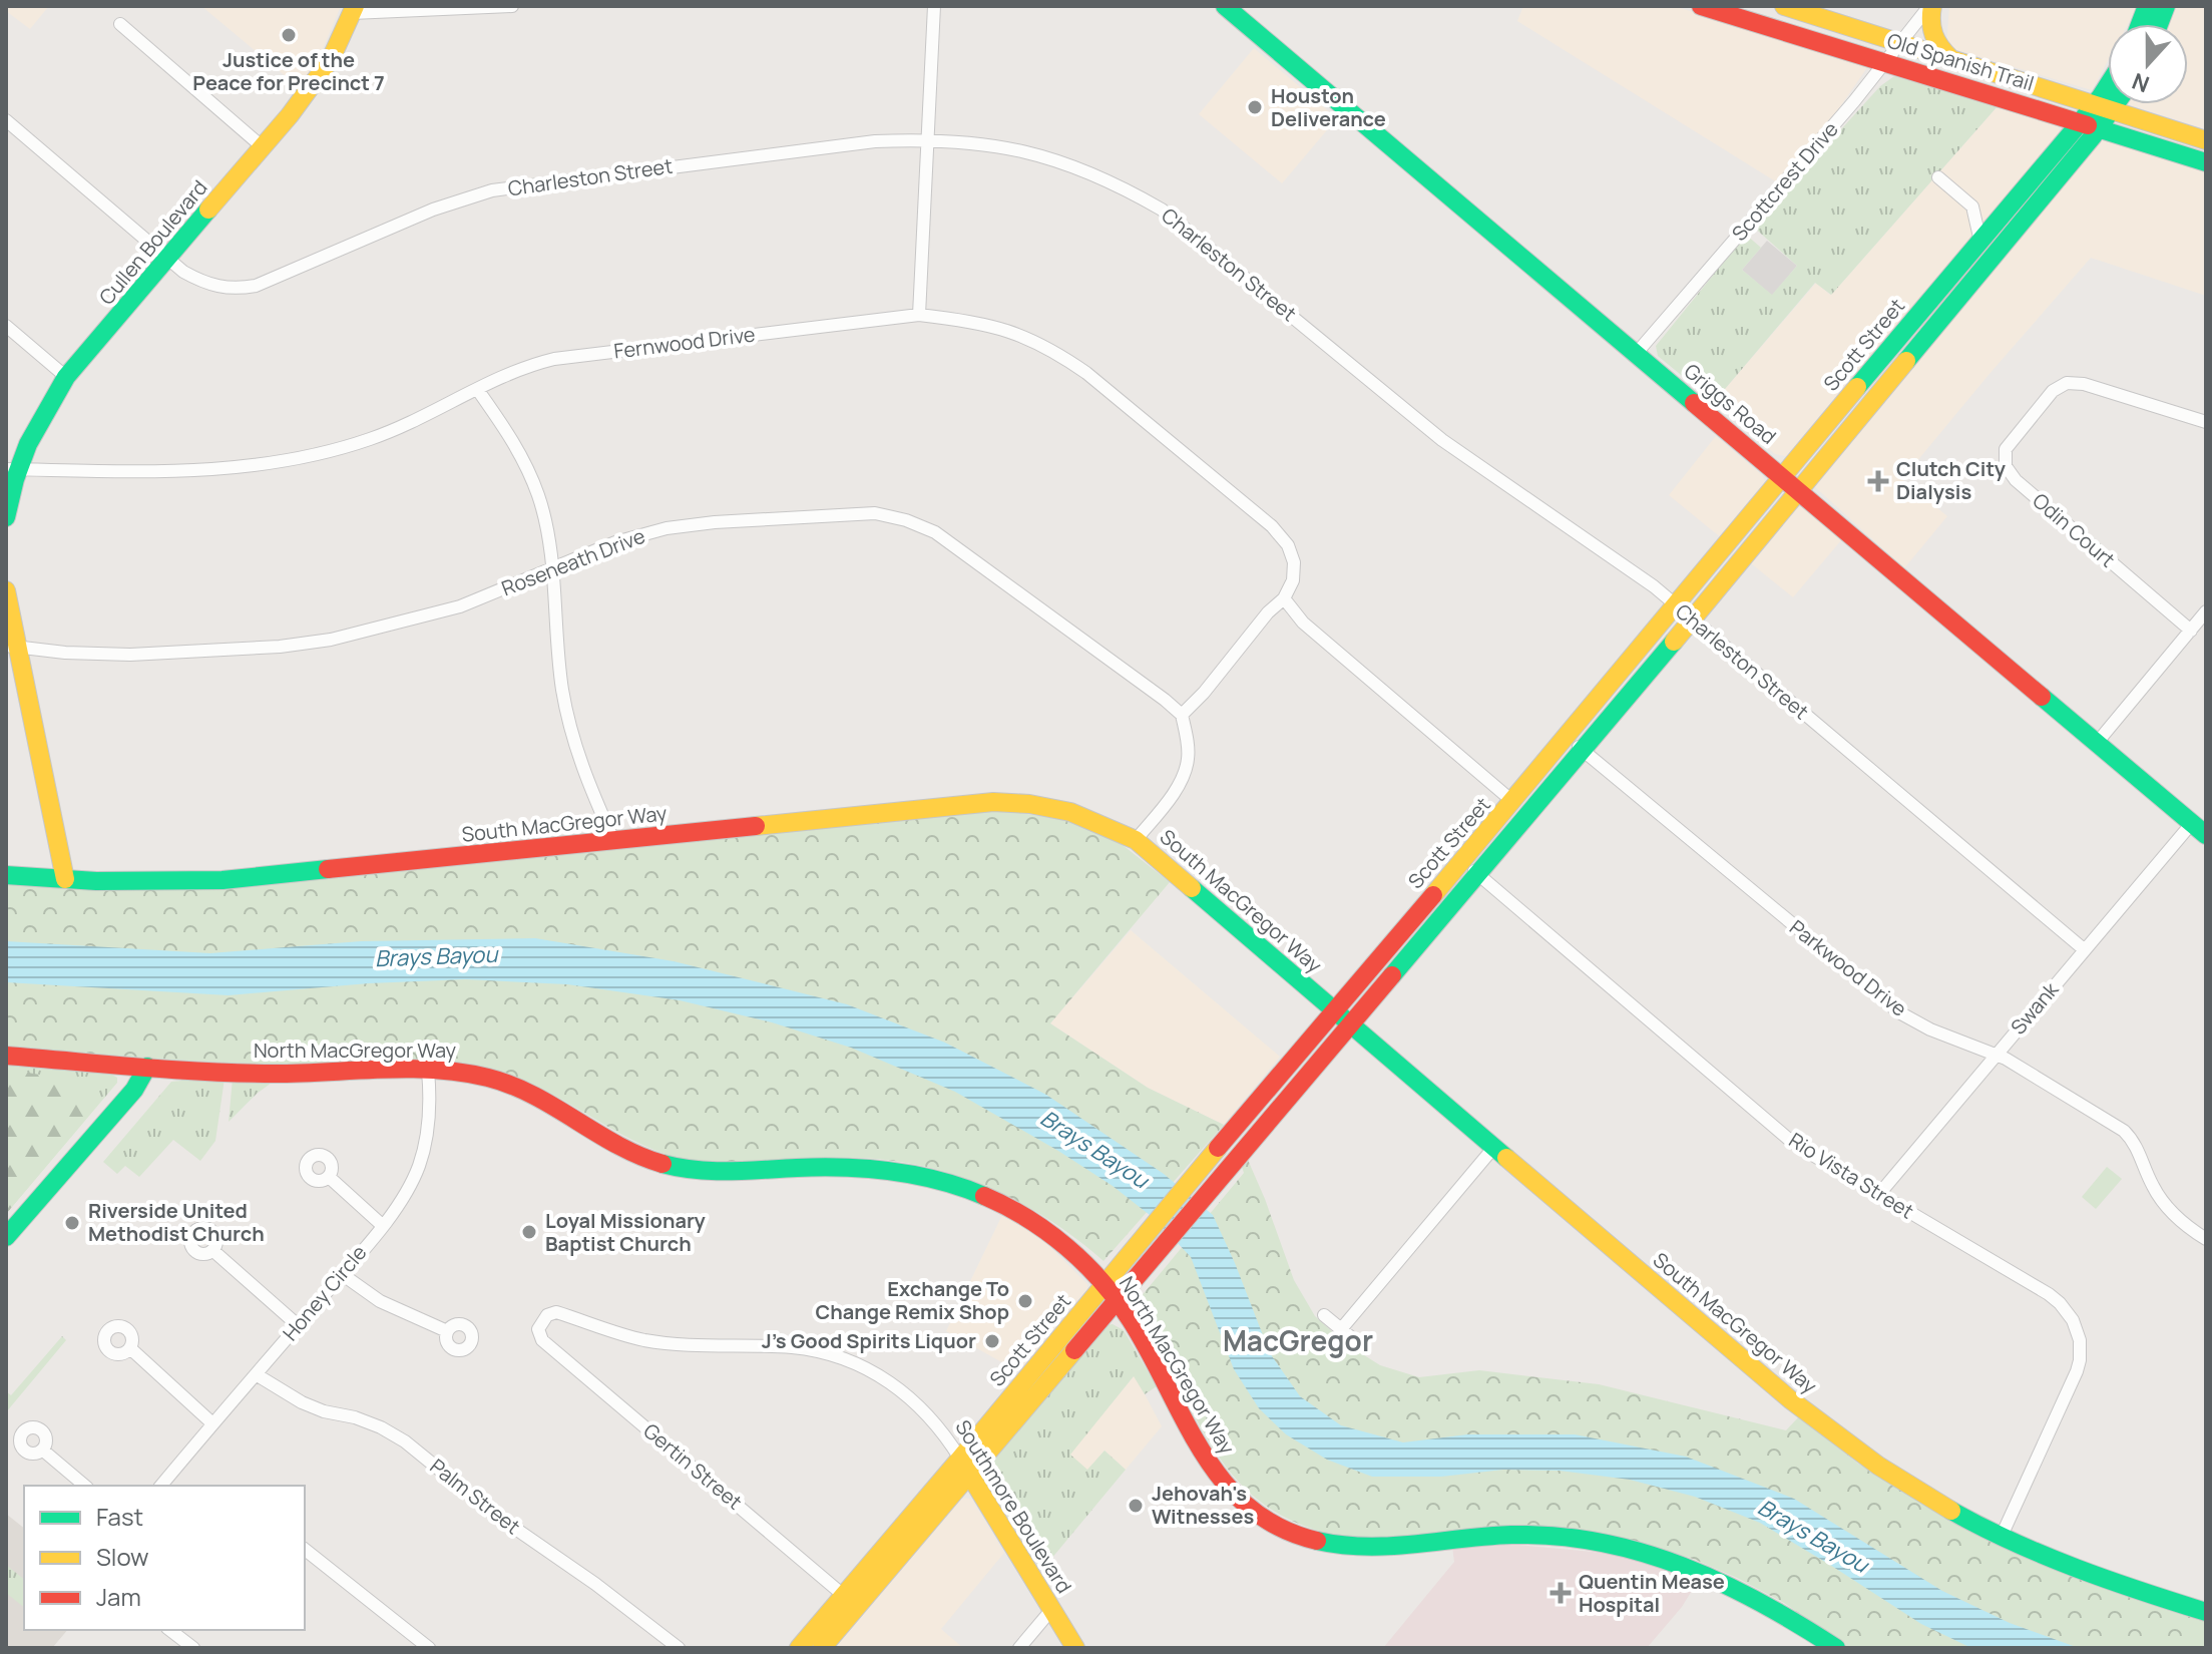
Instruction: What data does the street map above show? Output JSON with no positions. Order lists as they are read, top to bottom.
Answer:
{
  "streets": {
    "main road": [
      "Old Spanish Trail",
      "Cullen Boulevard",
      "Scott Street",
      "Griggs Road",
      "South MacGregor Way",
      "North MacGregor Way",
      "Southmore Boulevard"
    ],
    "street": [
      "Charleston Street",
      "Scottcrest Drive",
      "Fernwood Drive",
      "Odin Court",
      "Roseneath Drive",
      "Parkwood Drive",
      "Swank",
      "Rio Vista Street",
      "Honey Circle",
      "Gertin Street",
      "Palm Street"
    ]
  },
  "crossings": [
    ["Old Spanish Trail", "Scottcrest Drive"],
    ["Old Spanish Trail", "Scott Street"],
    ["Charleston Street", "Cullen Boulevard"],
    ["Charleston Street", "Scott Street"],
    ["Charleston Street", "Swank"],
    ["Scottcrest Drive", "Griggs Road"],
    ["Cullen Boulevard", "Fernwood Drive"],
    ["Scott Street", "Griggs Road"],
    ["Scott Street", "South MacGregor Way"],
    ["Scott Street", "Parkwood Drive"],
    ["Scott Street", "North MacGregor Way"],
    ["Scott Street", "Rio Vista Street"],
    ["Scott Street", "Gertin Street"],
    ["Scott Street", "Southmore Boulevard"],
    ["Griggs Road", "Swank"],
    ["South MacGregor Way", "Rio Vista Street"],
    ["Parkwood Drive", "Swank"],
    ["Swank", "Rio Vista Street"],
    ["North MacGregor Way", "Honey Circle"],
    ["Honey Circle", "Palm Street"],
    ["Gertin Street", "Southmore Boulevard"]
  ],
  "districts": ["MacGregor"],
  "water": ["Brays Bayou"],
  "places": {
    "other": [
      "Justice of the Peace for Precinct 7",
      "Houston Deliverance",
      "Riverside United Methodist Church",
      "Loyal Missionary Baptist Church",
      "Exchange To Change Remix Shop",
      "J's Good Spirits Liquor",
      "Jehovah's Witnesses"
    ],
    "health": ["Clutch City Dialysis", "Quentin Mease Hospital"]
  },
  "legend": ["Fast", "Slow", "Jam"],
  "north": "bottom"
}
